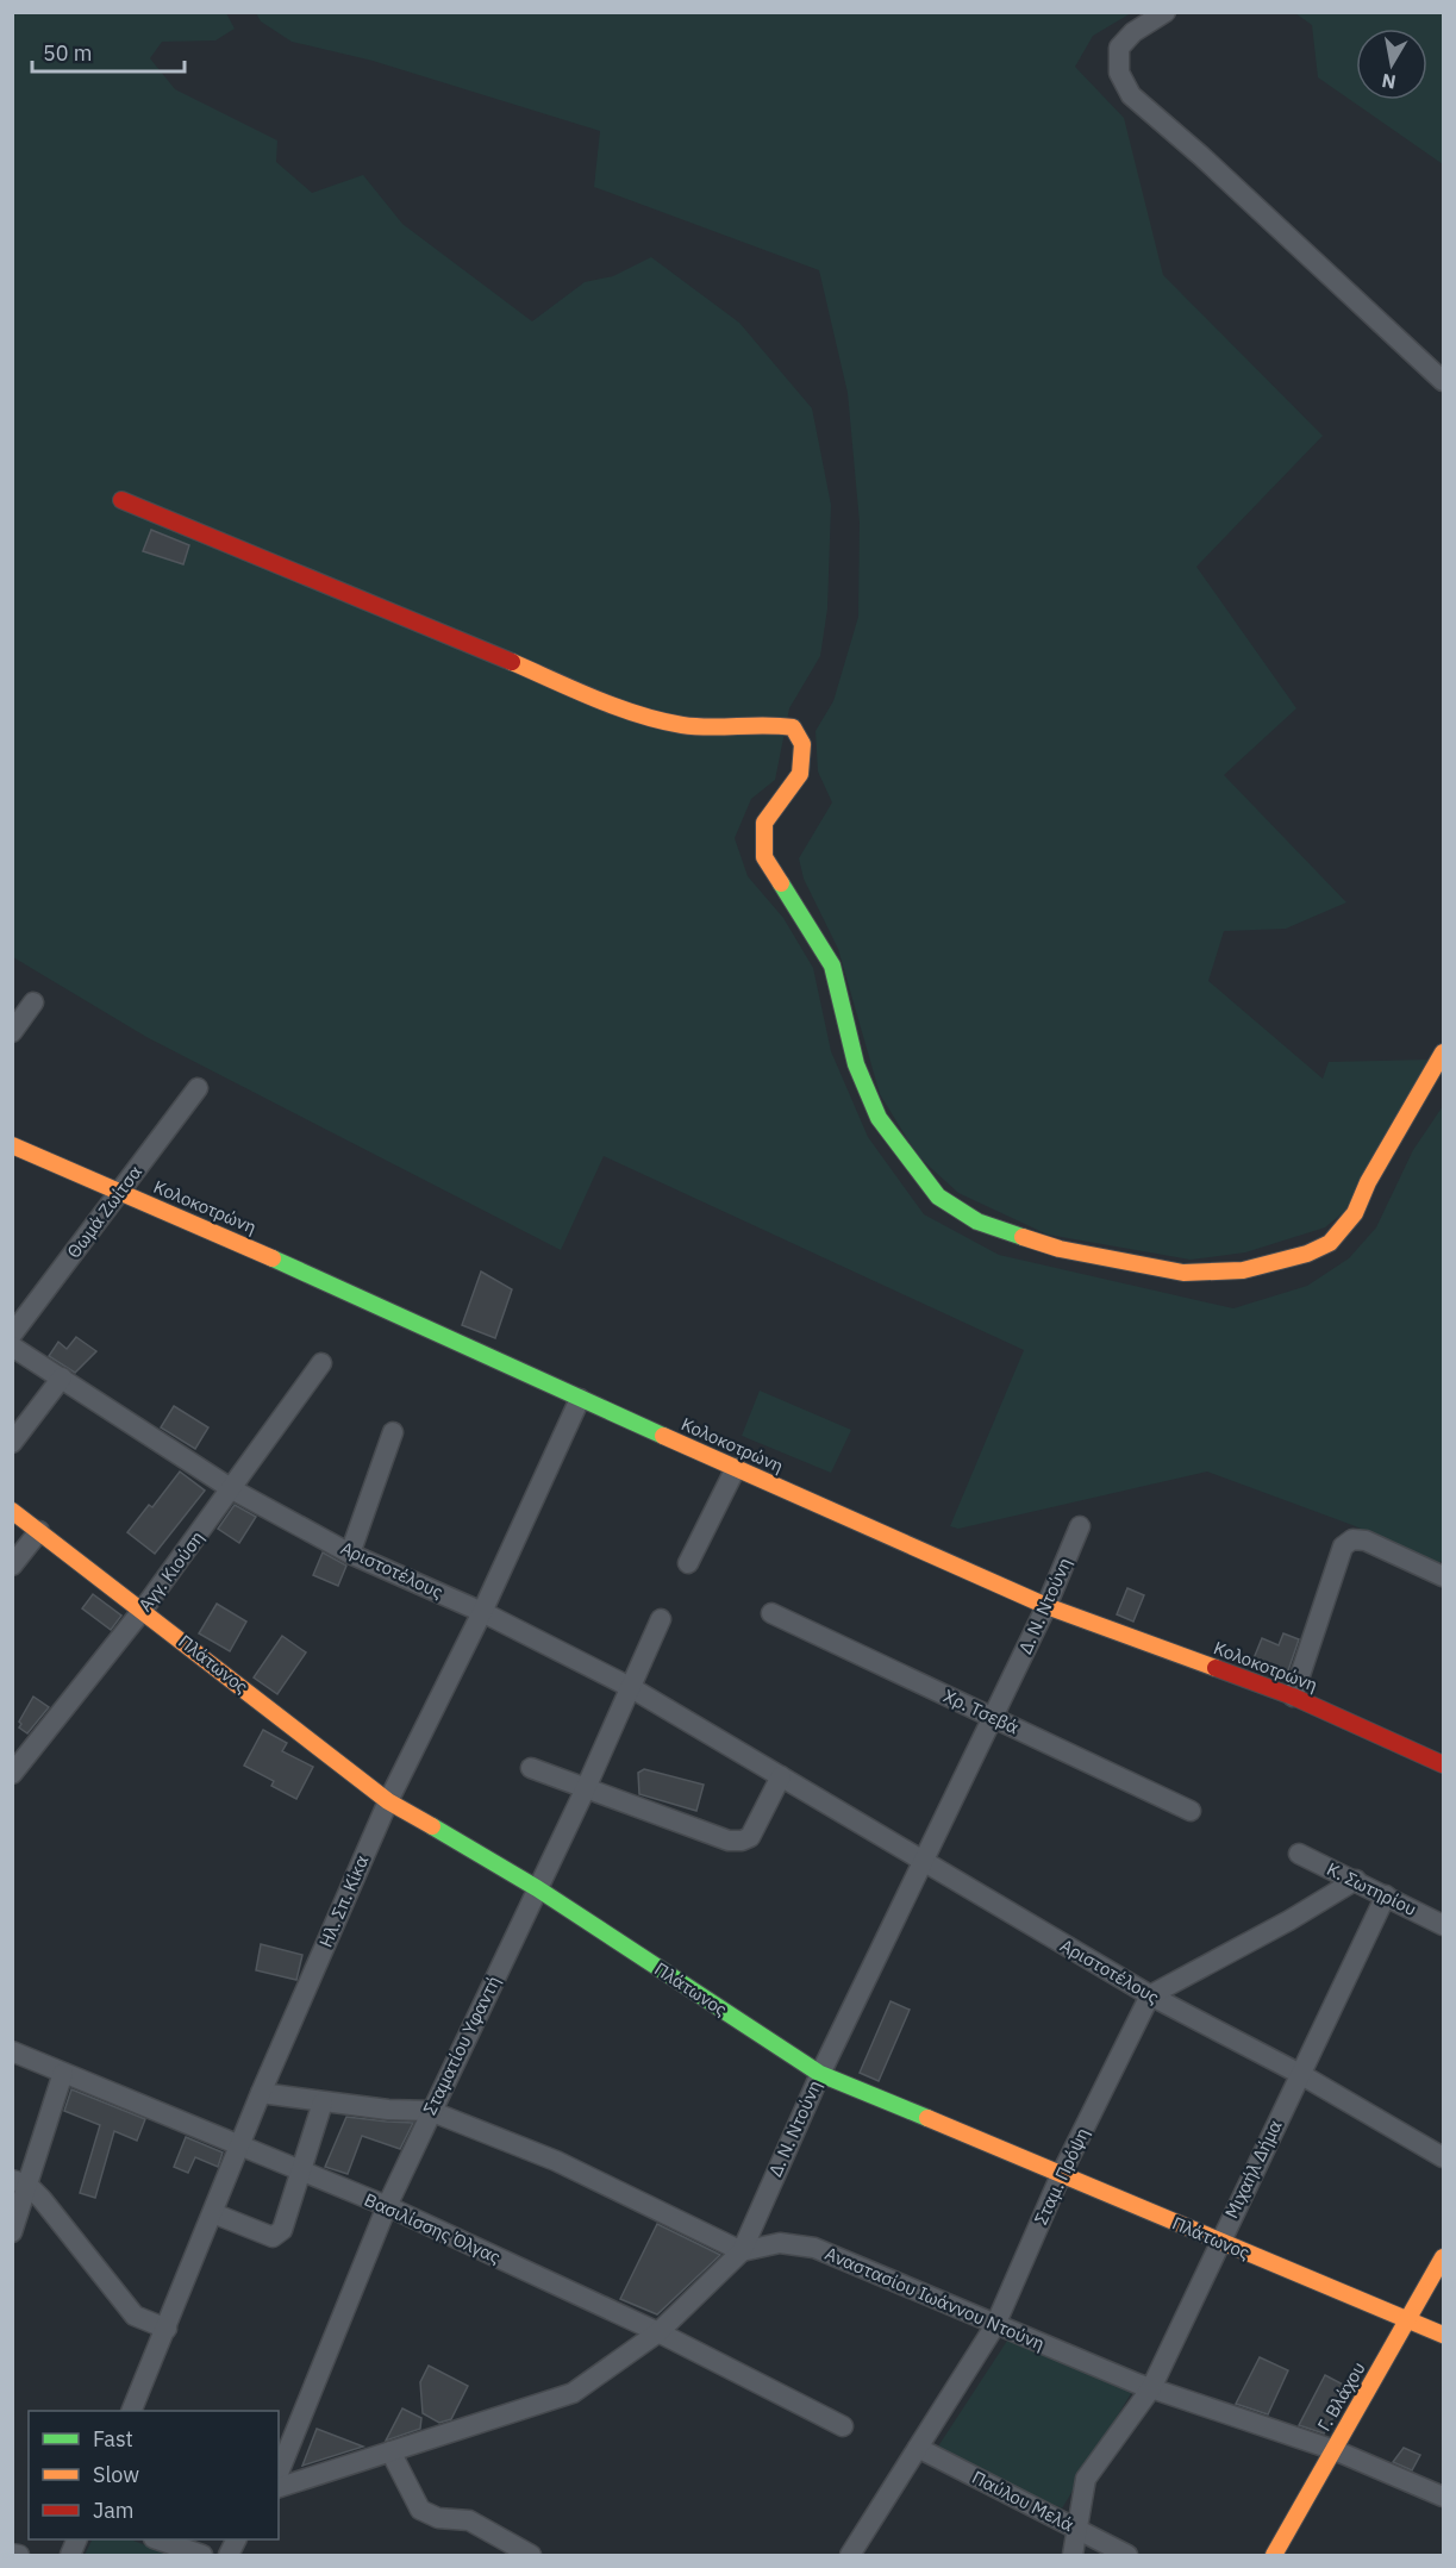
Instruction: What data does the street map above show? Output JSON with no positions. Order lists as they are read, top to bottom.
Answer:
{
  "streets": {
    "street": [
      "Κολοκοτρώνη",
      "Θωμά Ζωίτσα",
      "Αριστοτέλους",
      "Αγγ. Κιούση",
      "Δ. Ν. Ντούνη",
      "Πλάτωνος",
      "Χρ. Τσεβά",
      "Κ. Σωτηρίου",
      "Ηλ. Σπ. Κίκα",
      "Σταματίου Υφαντή",
      "Μιχαήλ Δήμα",
      "Σταμ. Πρόψη",
      "Βασιλίσσης Όλγας",
      "Αναστασίου Ιωάννου Ντούνη",
      "Γ. Βλάχου",
      "Παύλου Μελά"
    ]
  },
  "crossings": [
    ["Κολοκοτρώνη", "Θωμά Ζωίτσα"],
    ["Κολοκοτρώνη", "Δ. Ν. Ντούνη"],
    ["Κολοκοτρώνη", "Ηλ. Σπ. Κίκα"],
    ["Αριστοτέλους", "Αγγ. Κιούση"],
    ["Αριστοτέλους", "Δ. Ν. Ντούνη"],
    ["Αριστοτέλους", "Ηλ. Σπ. Κίκα"],
    ["Αριστοτέλους", "Σταματίου Υφαντή"],
    ["Αριστοτέλους", "Μιχαήλ Δήμα"],
    ["Αριστοτέλους", "Σταμ. Πρόψη"],
    ["Αγγ. Κιούση", "Πλάτωνος"],
    ["Δ. Ν. Ντούνη", "Πλάτωνος"],
    ["Δ. Ν. Ντούνη", "Χρ. Τσεβά"],
    ["Δ. Ν. Ντούνη", "Βασιλίσσης Όλγας"],
    ["Δ. Ν. Ντούνη", "Αναστασίου Ιωάννου Ντούνη"],
    ["Πλάτωνος", "Ηλ. Σπ. Κίκα"],
    ["Πλάτωνος", "Σταματίου Υφαντή"],
    ["Πλάτωνος", "Μιχαήλ Δήμα"],
    ["Πλάτωνος", "Σταμ. Πρόψη"],
    ["Πλάτωνος", "Γ. Βλάχου"],
    ["Κ. Σωτηρίου", "Μιχαήλ Δήμα"],
    ["Ηλ. Σπ. Κίκα", "Βασιλίσσης Όλγας"],
    ["Σταματίου Υφαντή", "Βασιλίσσης Όλγας"],
    ["Μιχαήλ Δήμα", "Αναστασίου Ιωάννου Ντούνη"],
    ["Μιχαήλ Δήμα", "Παύλου Μελά"],
    ["Σταμ. Πρόψη", "Αναστασίου Ιωάννου Ντούνη"],
    ["Σταμ. Πρόψη", "Παύλου Μελά"],
    ["Αναστασίου Ιωάννου Ντούνη", "Γ. Βλάχου"]
  ],
  "legend": ["Fast", "Slow", "Jam"],
  "scale_bar": "50 m",
  "north": "bottom"
}
